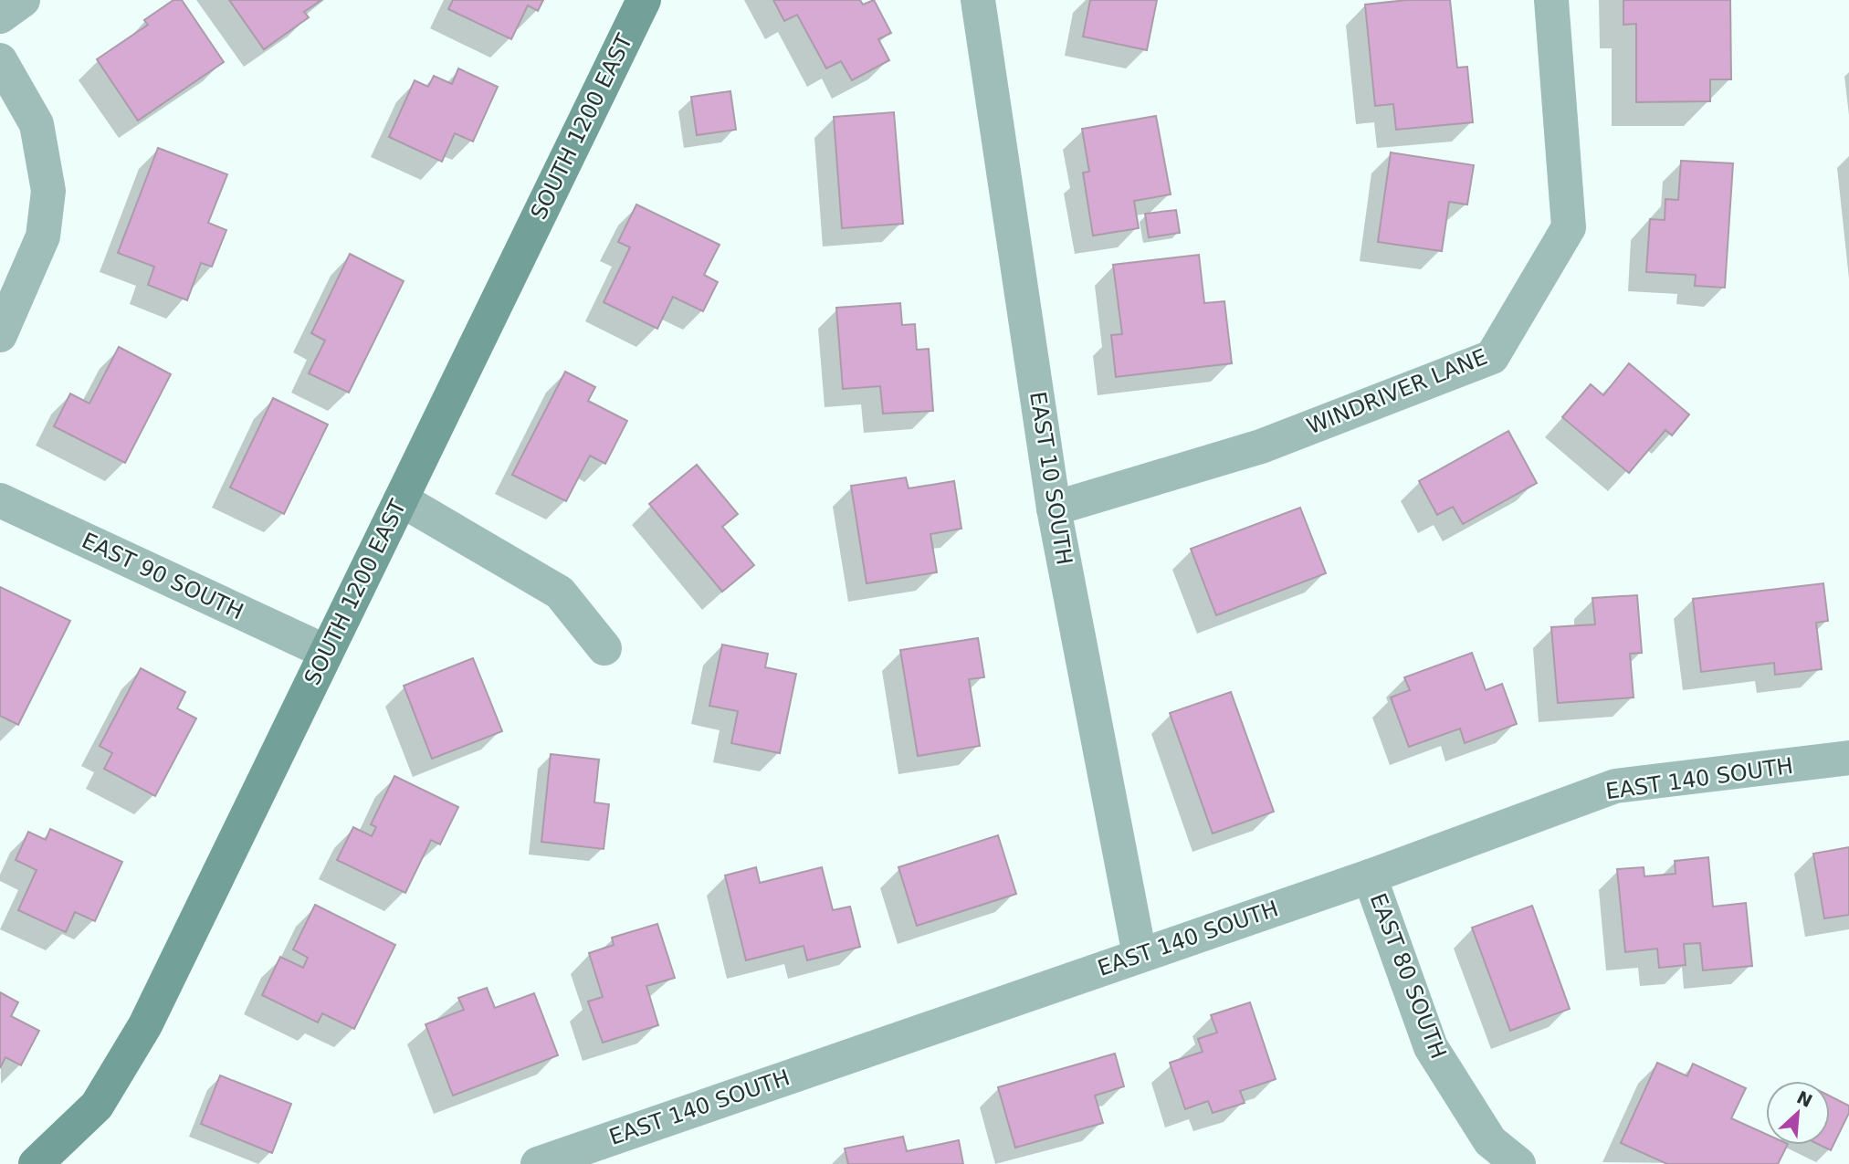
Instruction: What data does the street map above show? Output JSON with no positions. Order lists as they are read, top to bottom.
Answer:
{
  "streets": {
    "street": [
      "SOUTH 1200 EAST",
      "WINDRIVER LANE",
      "EAST 10 SOUTH",
      "EAST 90 SOUTH",
      "EAST 140 SOUTH",
      "EAST 80 SOUTH"
    ]
  },
  "crossings": [
    ["SOUTH 1200 EAST", "EAST 90 SOUTH"],
    ["WINDRIVER LANE", "EAST 10 SOUTH"],
    ["EAST 10 SOUTH", "EAST 140 SOUTH"],
    ["EAST 140 SOUTH", "EAST 80 SOUTH"]
  ],
  "north": "top right"
}
